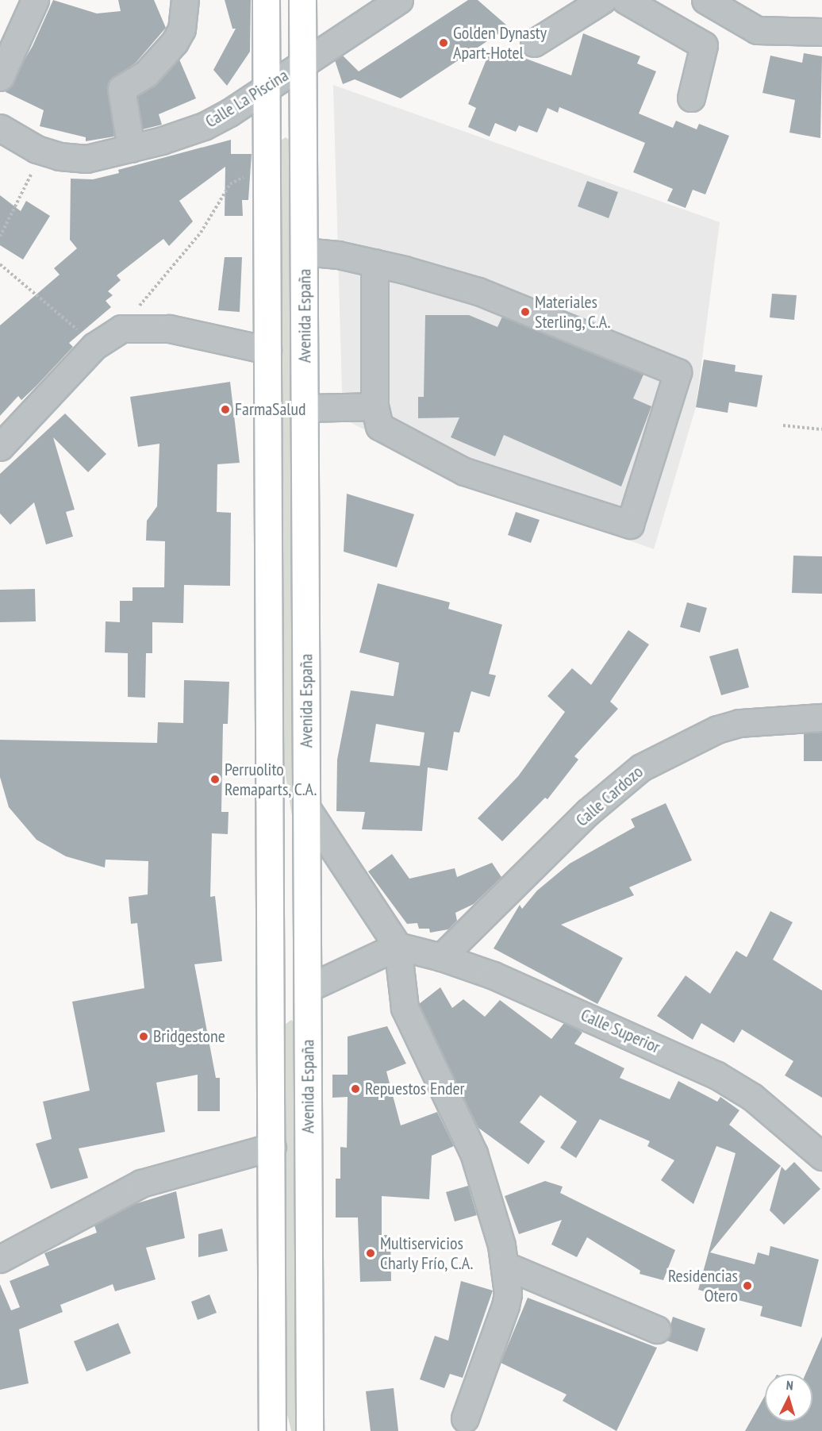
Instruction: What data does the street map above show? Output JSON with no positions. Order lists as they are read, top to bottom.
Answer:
{
  "streets": {
    "main road": ["Avenida España"],
    "street": ["Calle La Piscina", "Calle Cardozo", "Calle Superior"]
  },
  "crossings": [
    ["Calle La Piscina", "Avenida España"],
    ["Calle Cardozo", "Calle Superior"]
  ],
  "places": [
    "Golden Dynasty Apart-Hotel",
    "Materiales Sterling, C.A.",
    "FarmaSalud",
    "Perruolito Remaparts, C.A.",
    "Bridgestone",
    "Repuestos Ender",
    "Multiservicios Charly Frío, C.A.",
    "Residencias Otero"
  ],
  "north": "top"
}
